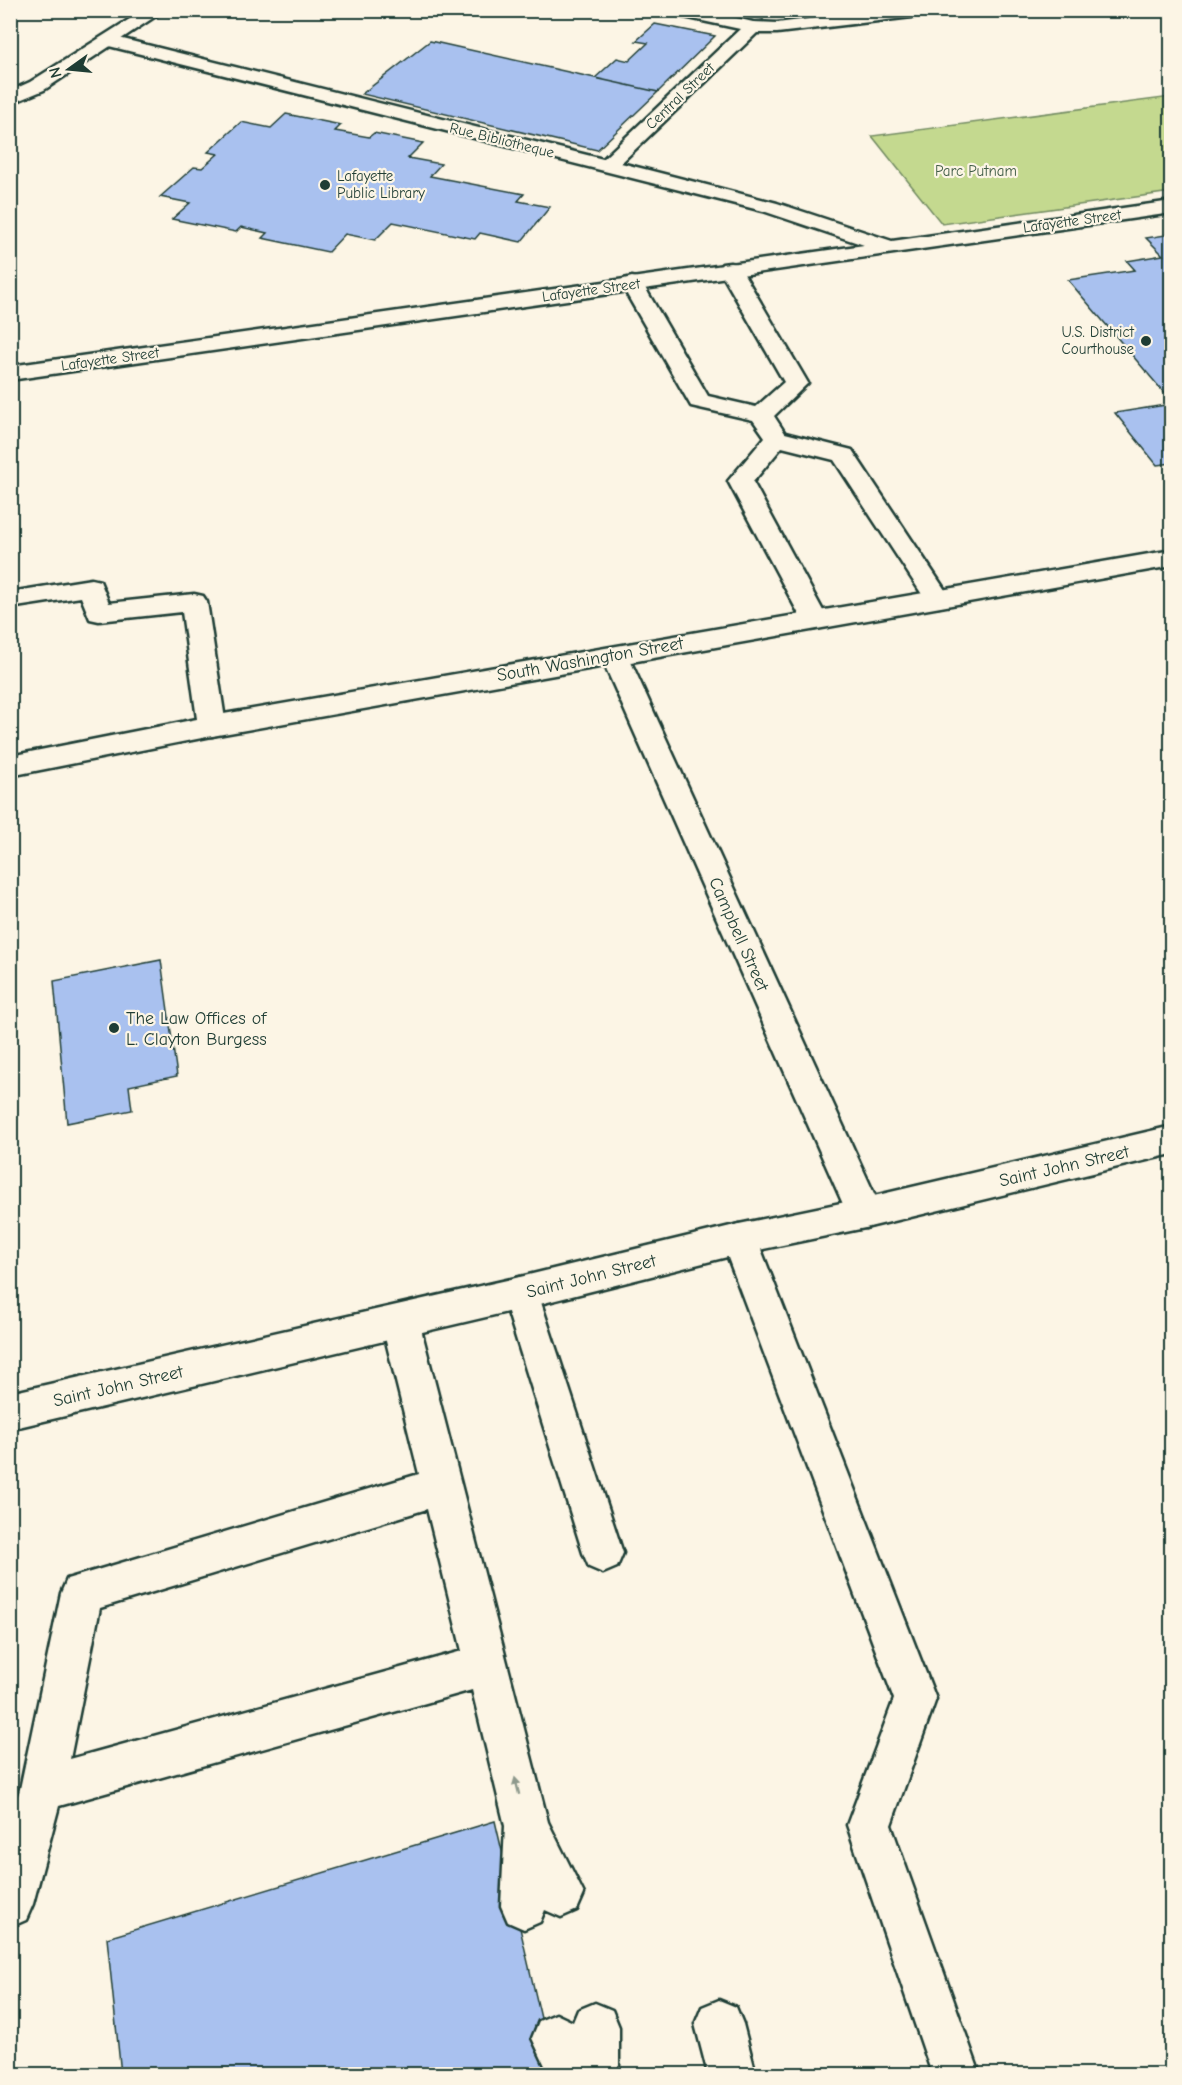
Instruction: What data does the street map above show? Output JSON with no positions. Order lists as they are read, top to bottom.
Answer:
{
  "streets": {
    "street": [
      "Central Street",
      "Rue Bibliotheque",
      "Lafayette Street",
      "South Washington Street",
      "Campbell Street",
      "Saint John Street"
    ]
  },
  "crossings": [
    ["Central Street", "Rue Bibliotheque"],
    ["Rue Bibliotheque", "Lafayette Street"],
    ["South Washington Street", "Campbell Street"],
    ["Campbell Street", "Saint John Street"]
  ],
  "parks": ["Parc Putnam"],
  "places": ["Lafayette Public Library", "U.S. District Courthouse", "The Law Offices of L. Clayton Burgess"],
  "north": "left"
}
